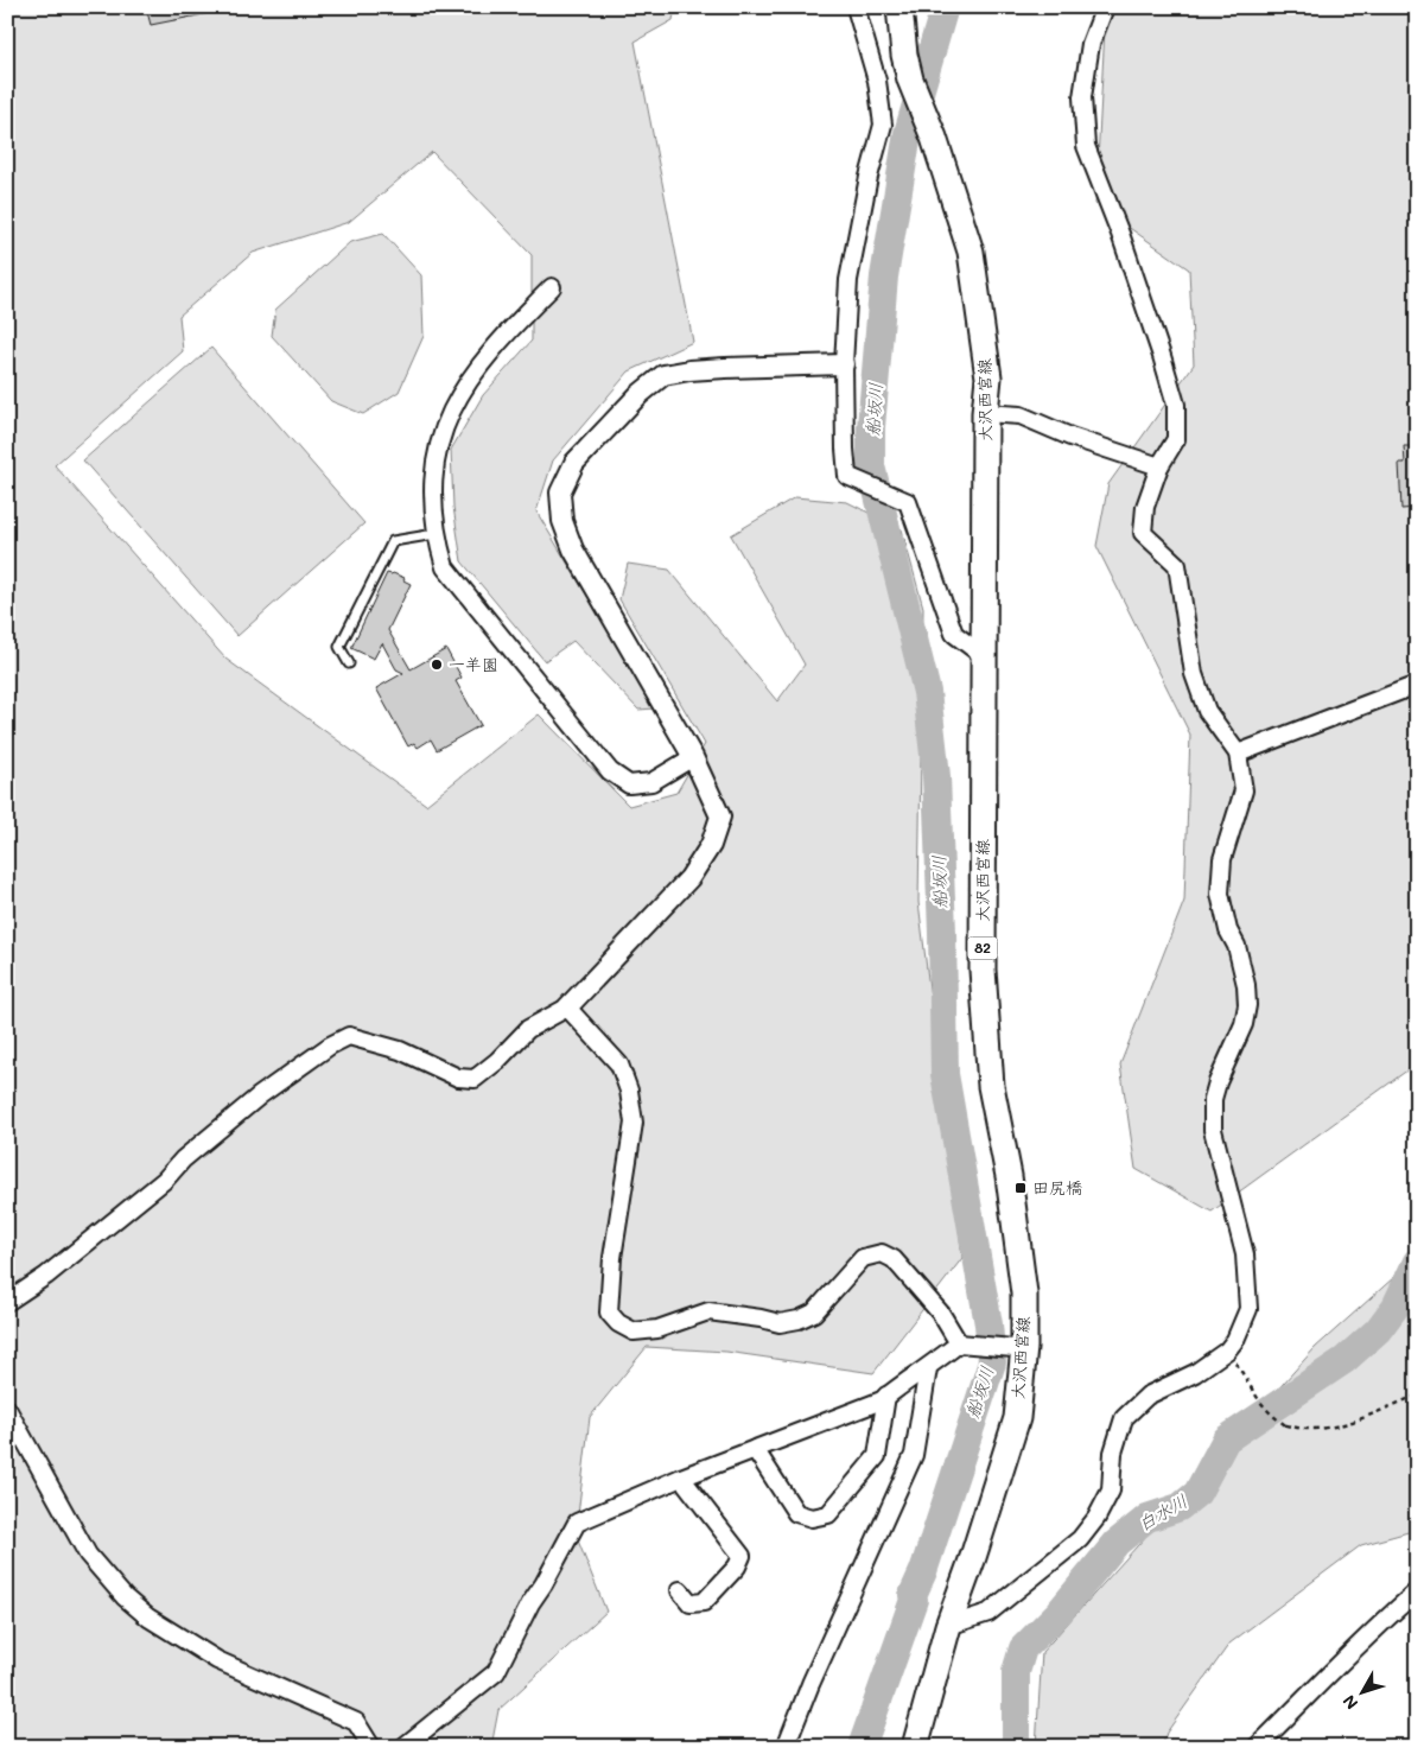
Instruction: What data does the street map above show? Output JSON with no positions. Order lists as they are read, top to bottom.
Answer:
{
  "streets": {
    "main road": ["大沢西宮線", "82"]
  },
  "water": ["船坂川", "白水川"],
  "places": {
    "other": ["一羊園"],
    "transit": ["田尻橋"]
  },
  "north": "bottom left"
}
